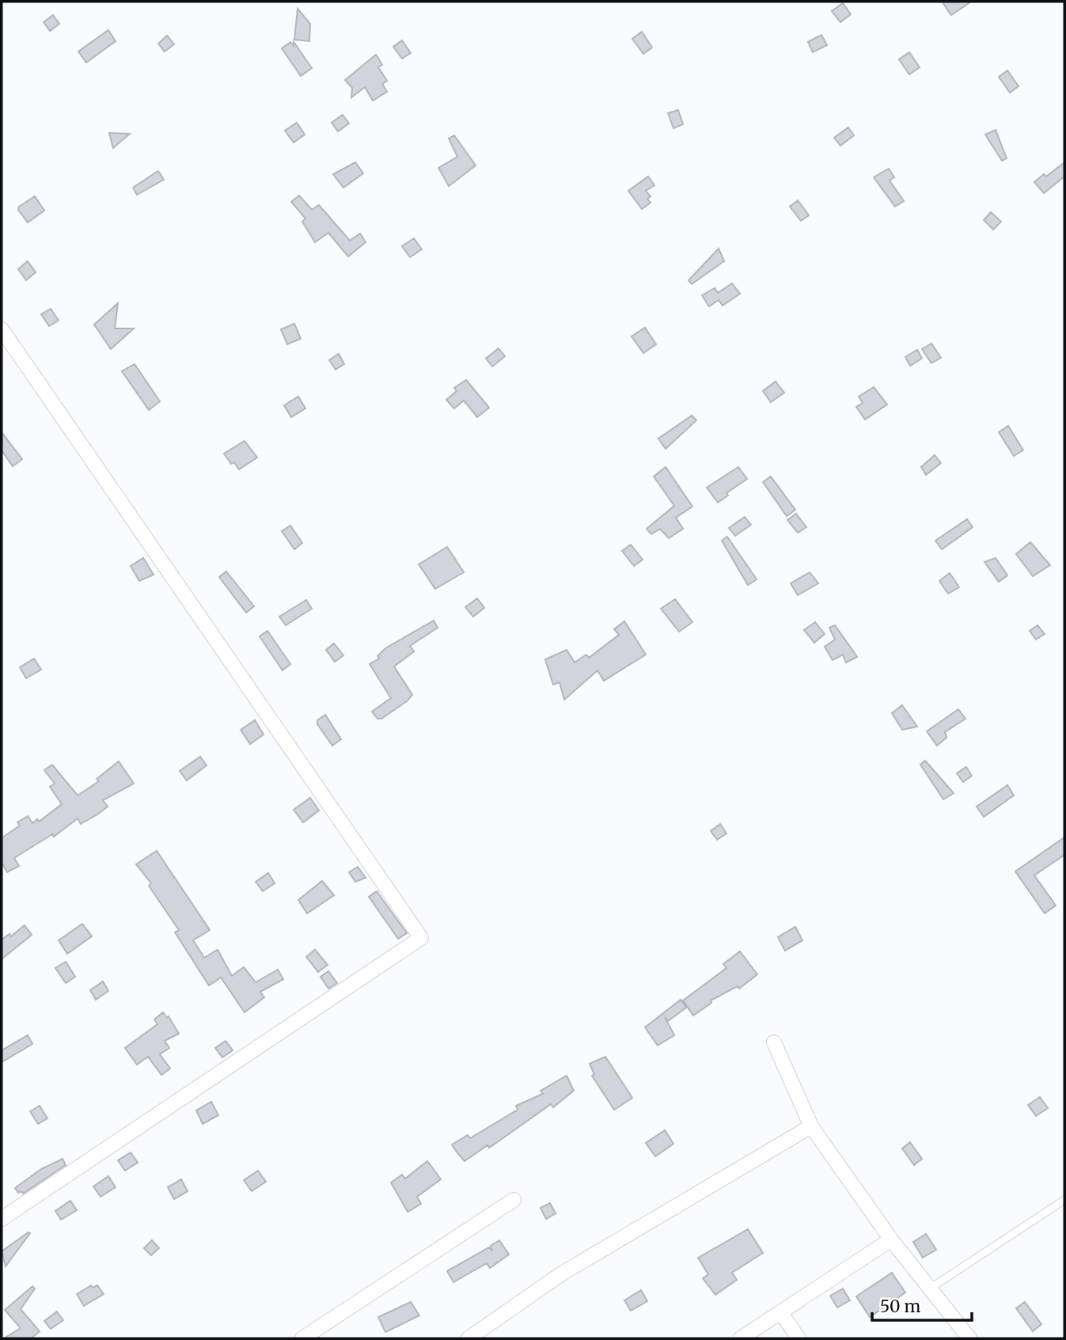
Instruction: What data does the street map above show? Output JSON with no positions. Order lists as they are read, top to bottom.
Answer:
{
  "scale_bar": "50 m"
}
